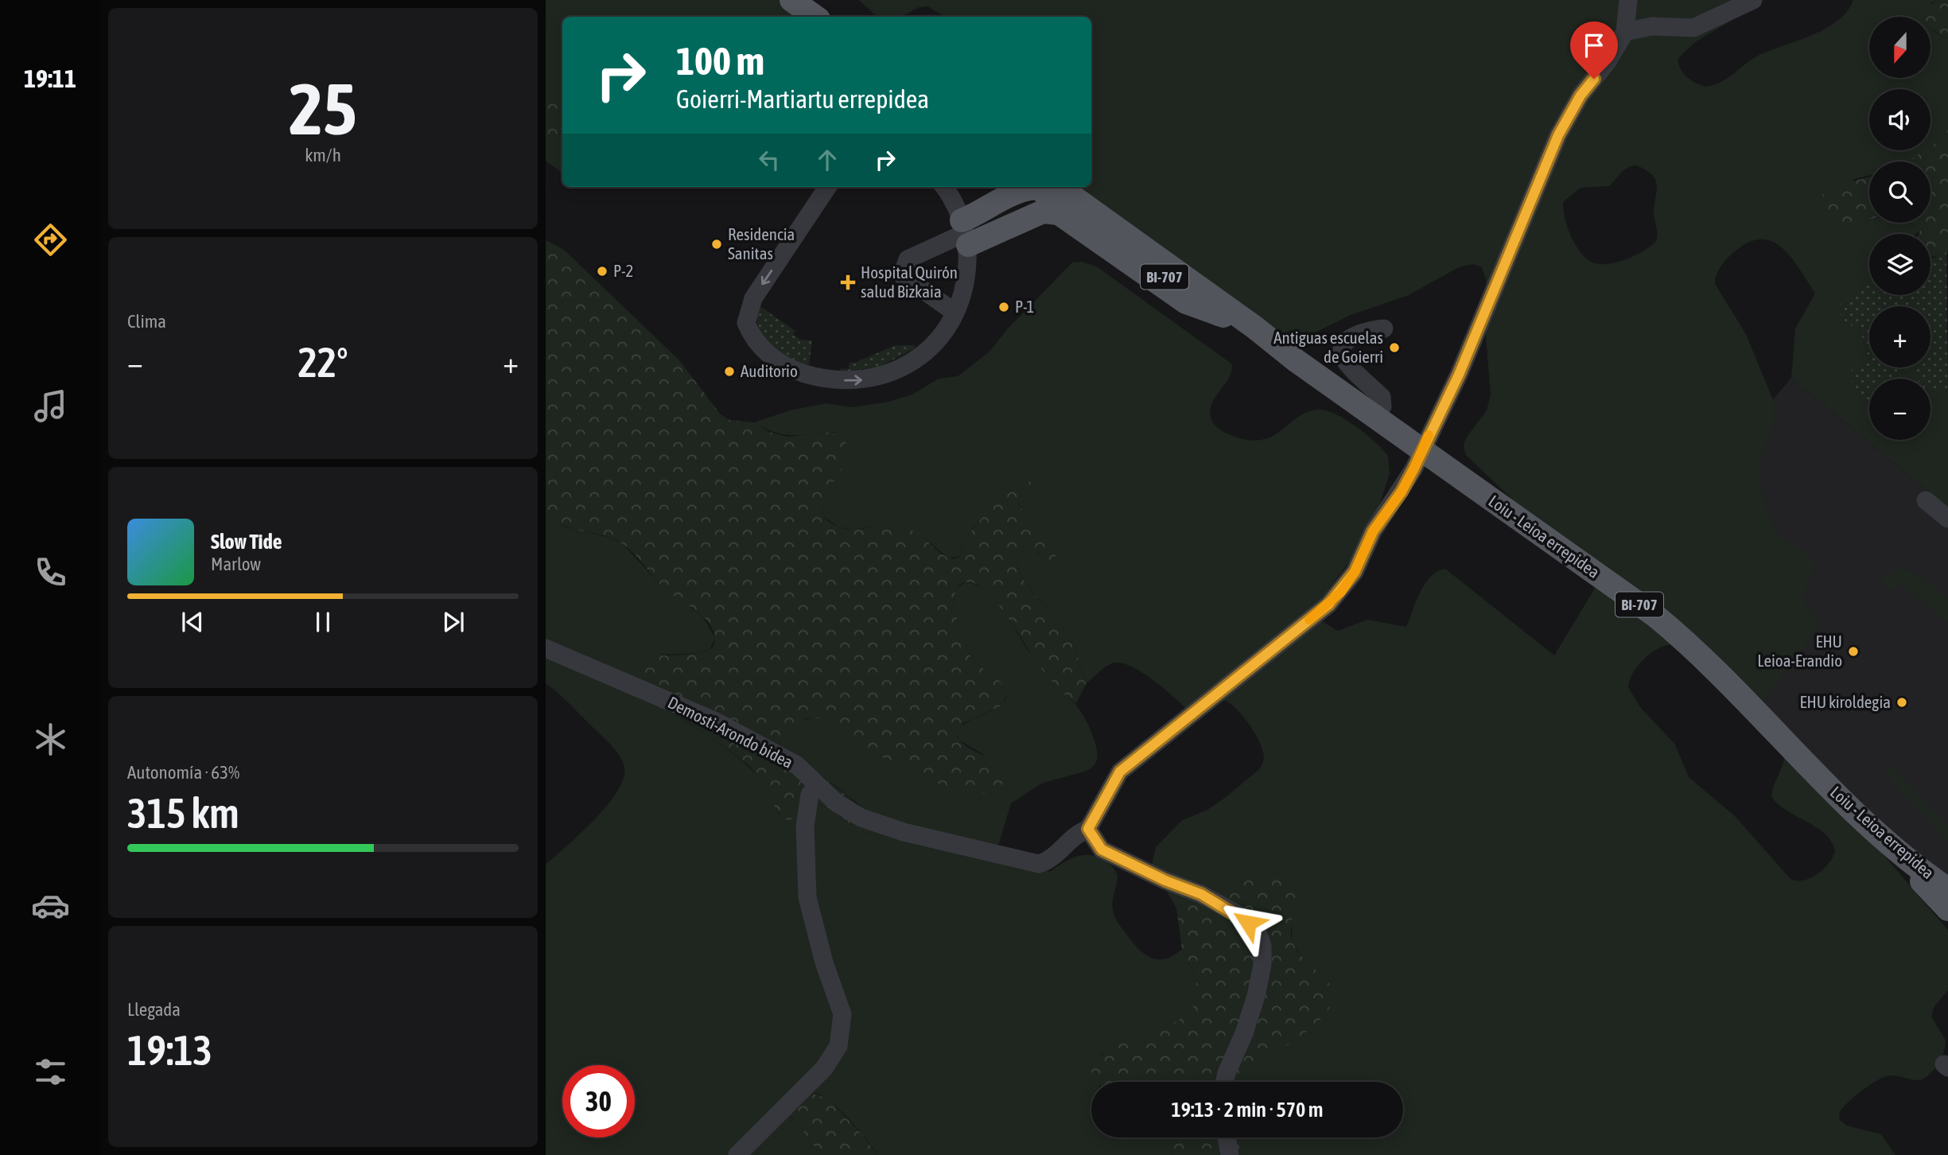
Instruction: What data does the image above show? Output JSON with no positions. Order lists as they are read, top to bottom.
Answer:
{
  "streets": {
    "main road": ["BI-707", "Loiu - Leioa errepidea"],
    "street": ["Demosti-Arondo bidea"]
  },
  "places": {
    "other": [
      "Residencia Sanitas",
      "P-2",
      "P-1",
      "Antiguas escuelas de Goierri",
      "Auditorio",
      "EHU Leioa-Erandio",
      "EHU kiroldegia"
    ],
    "health": ["Hospital Quirón salud Bizkaia"]
  },
  "north": "bottom",
  "page": {
    "tabs": "19:11",
    "tile": [
      ["25", "km/h"],
      "Clima",
      ["Autonomía · 63%", "315 km"],
      ["Llegada", "19:13"]
    ],
    "map_buttons": ["+", "−"],
    "turn": ["100 m", "Goierri-Martiartu errepidea"],
    "heat": ["−", "22°", "+"],
    "song": ["Slow Tide", "Marlow"],
    "limit": "30",
    "trip": "19:13 · 2 min · 570 m"
  }
}
